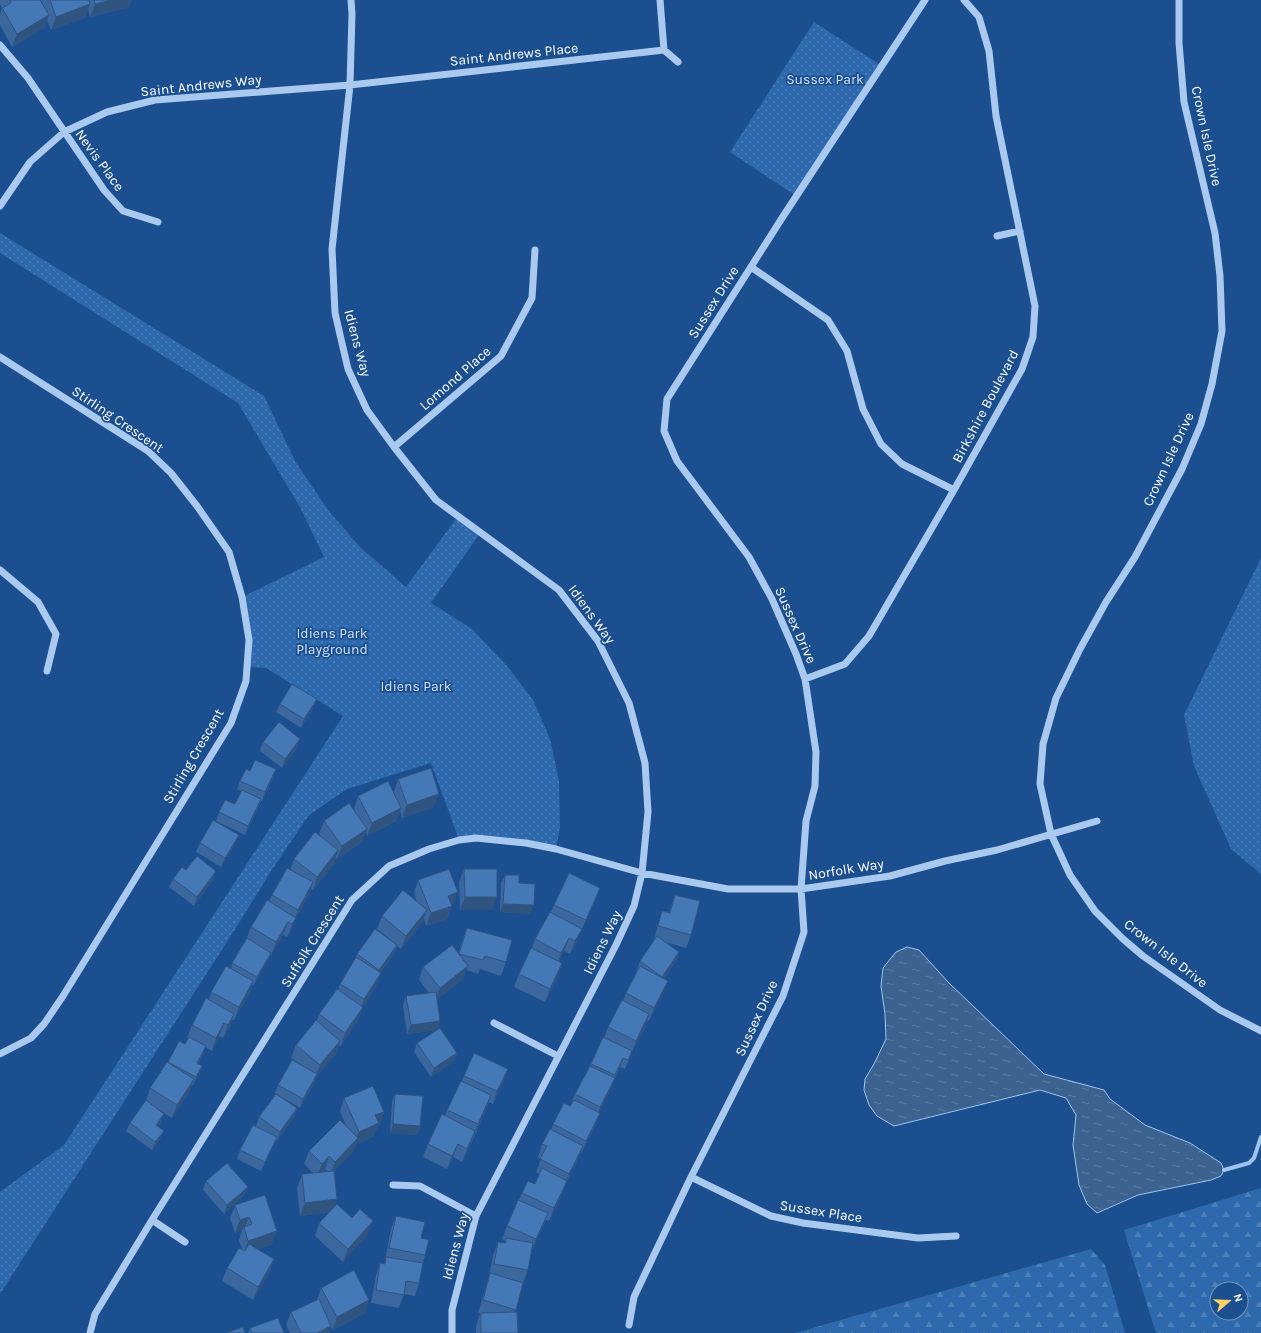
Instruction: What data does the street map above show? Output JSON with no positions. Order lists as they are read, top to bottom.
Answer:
{
  "streets": {
    "street": [
      "Saint Andrews Place",
      "Saint Andrews Way",
      "Crown Isle Drive",
      "Nevis Place",
      "Sussex Drive",
      "Idiens Way",
      "Lomond Place",
      "Birkshire Boulevard",
      "Stirling Crescent",
      "Norfolk Way",
      "Suffolk Crescent",
      "Sussex Place"
    ]
  },
  "crossings": [
    ["Saint Andrews Place", "Saint Andrews Way"],
    ["Saint Andrews Place", "Idiens Way"],
    ["Saint Andrews Way", "Nevis Place"],
    ["Saint Andrews Way", "Idiens Way"],
    ["Crown Isle Drive", "Norfolk Way"],
    ["Sussex Drive", "Birkshire Boulevard"],
    ["Sussex Drive", "Norfolk Way"],
    ["Sussex Drive", "Sussex Place"],
    ["Idiens Way", "Lomond Place"],
    ["Idiens Way", "Norfolk Way"],
    ["Idiens Way", "Suffolk Crescent"],
    ["Norfolk Way", "Suffolk Crescent"]
  ],
  "parks": ["Sussex Park", "Idiens Park Playground", "Idiens Park"],
  "north": "right"
}
